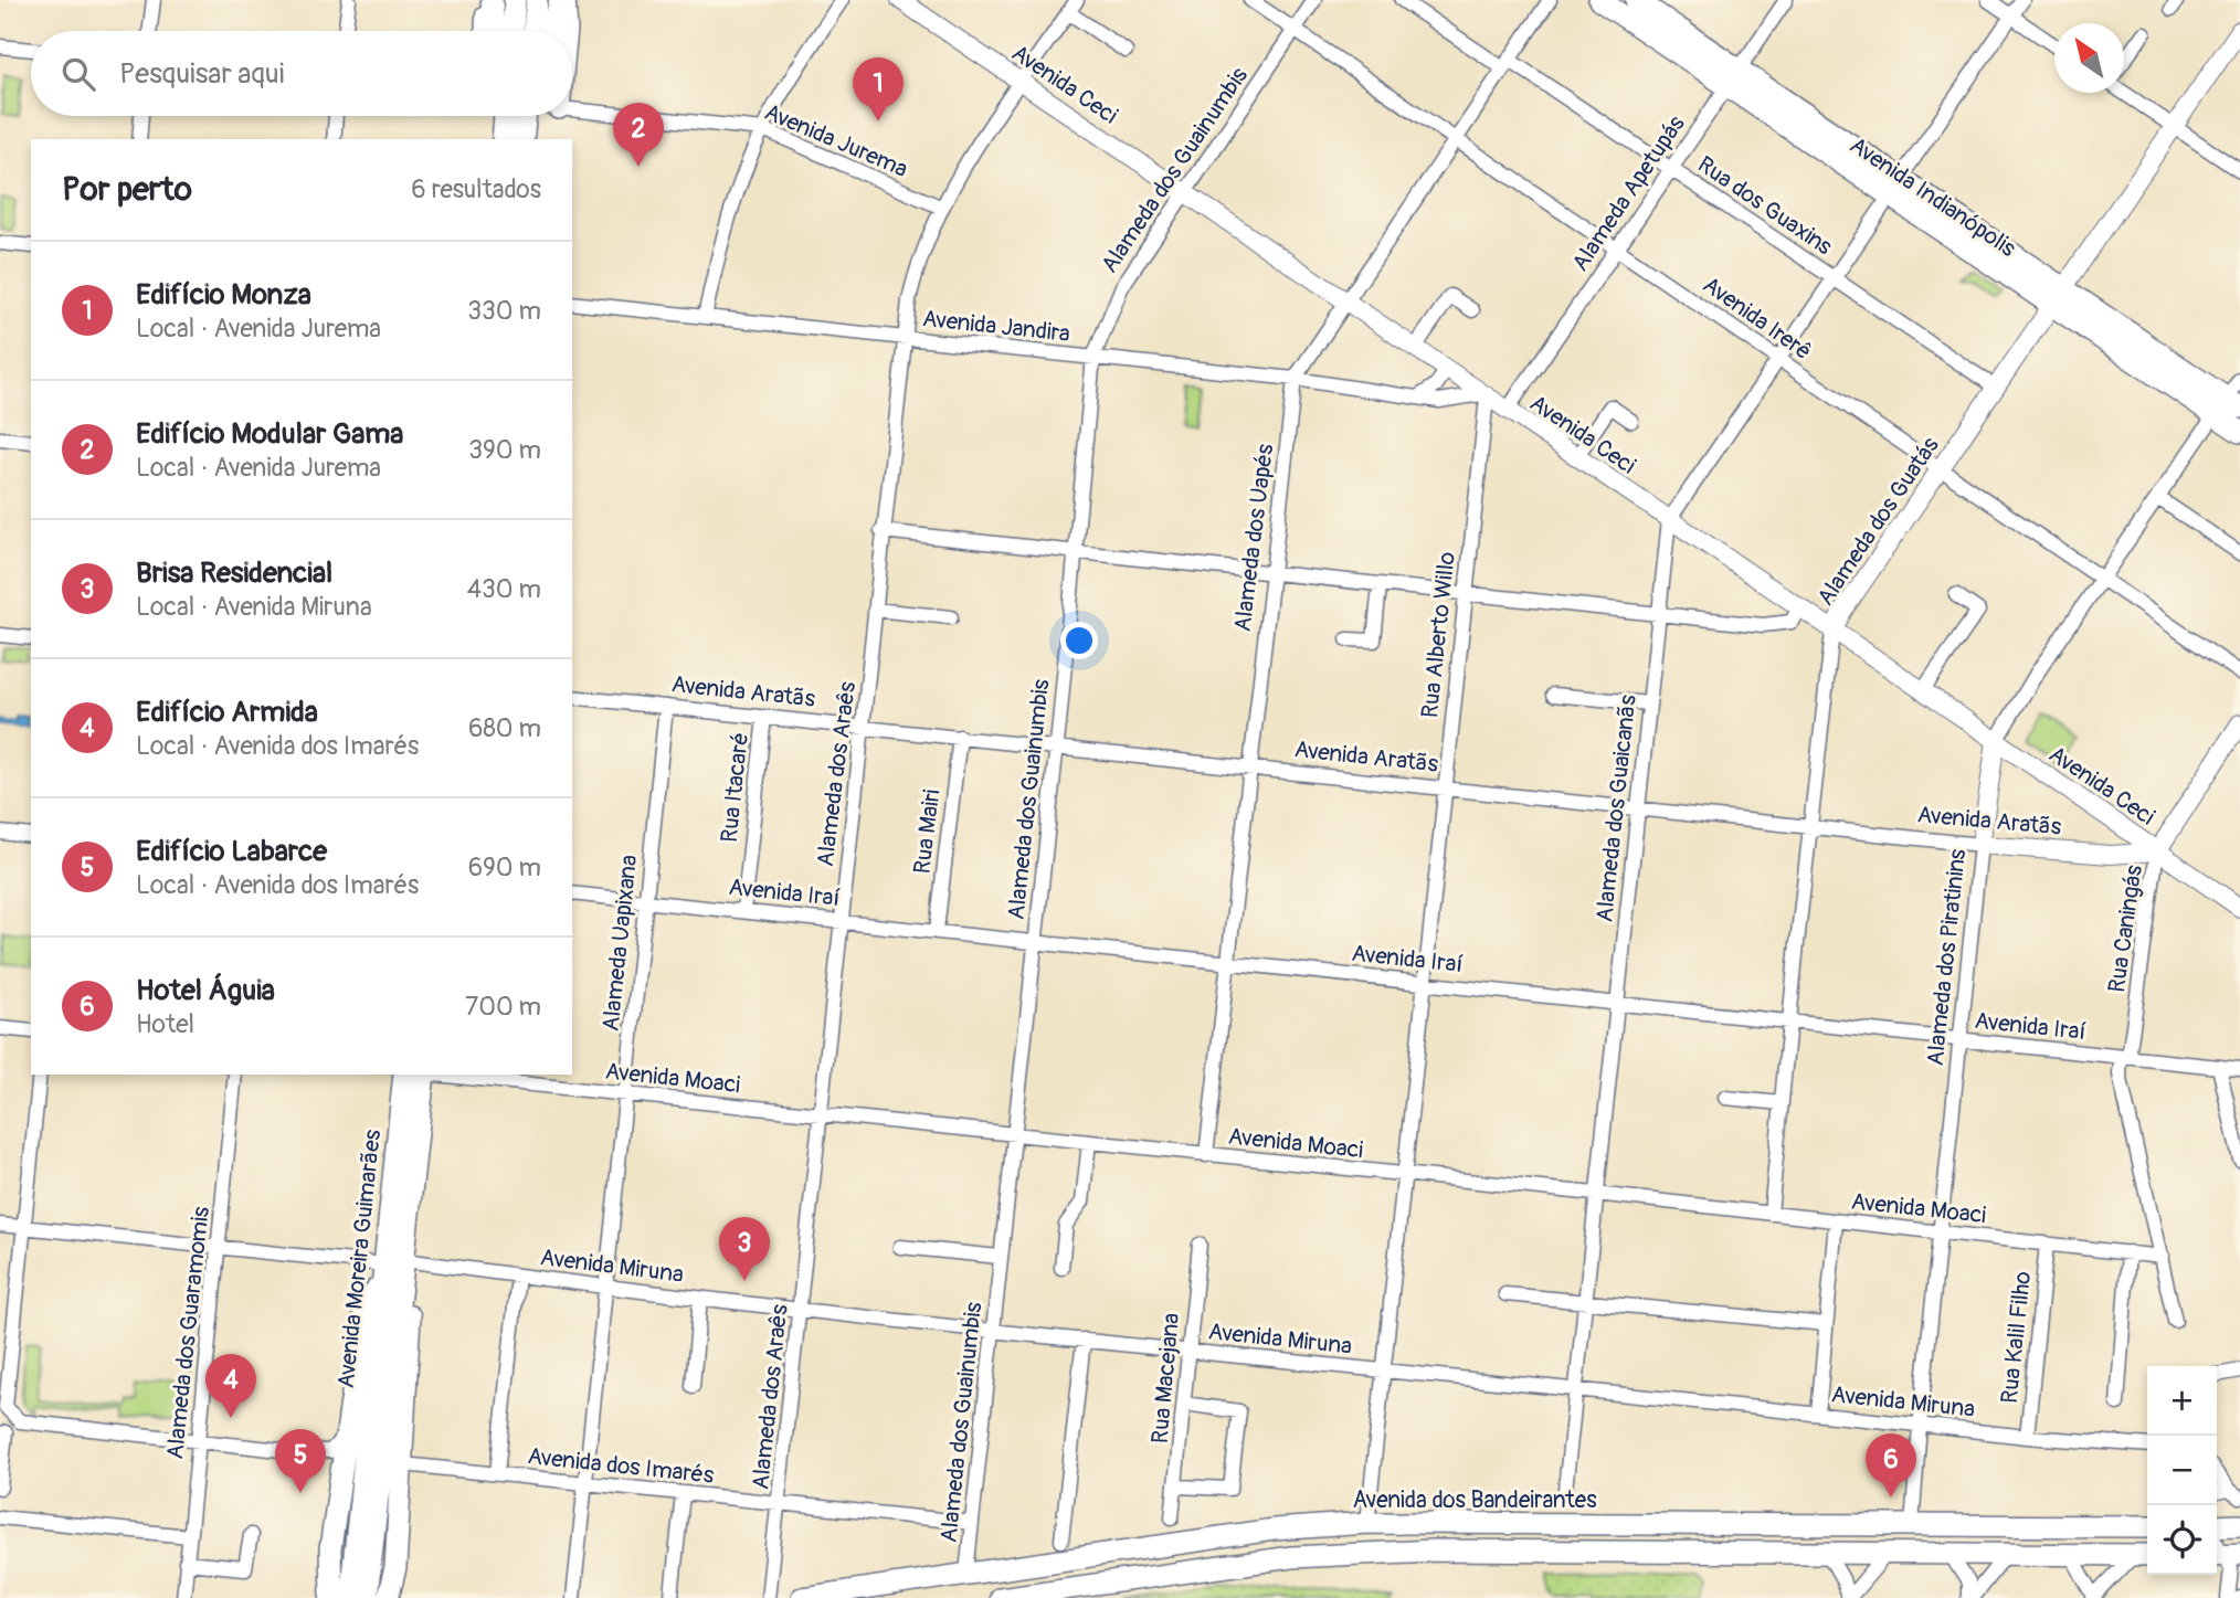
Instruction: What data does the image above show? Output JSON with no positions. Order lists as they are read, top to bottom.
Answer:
{
  "streets": {
    "main road": ["Avenida Indianópolis", "Avenida Moreira Guimarães", "Avenida dos Bandeirantes"],
    "street": [
      "Avenida Ceci",
      "Avenida Jurema",
      "Alameda dos Guainumbis",
      "Alameda Apetupás",
      "Rua dos Guaxins",
      "Avenida Irerê",
      "Avenida Jandira",
      "Alameda dos Guatás",
      "Alameda dos Uapés",
      "Rua Alberto Willo",
      "Avenida Aratãs",
      "Alameda dos Araês",
      "Rua Itacaré",
      "Alameda dos Guaicanãs",
      "Rua Mairi",
      "Avenida Iraí",
      "Rua Caningás",
      "Alameda Uapixana",
      "Alameda dos Piratinins",
      "Avenida Moaci",
      "Avenida Miruna",
      "Alameda dos Guaramomis",
      "Rua Kalil Filho",
      "Rua Macejana",
      "Avenida dos Imarés"
    ]
  },
  "crossings": [
    ["Avenida Ceci", "Alameda dos Guainumbis"],
    ["Avenida Ceci", "Alameda Apetupás"],
    ["Avenida Ceci", "Avenida Jandira"],
    ["Avenida Ceci", "Alameda dos Guatás"],
    ["Avenida Ceci", "Alameda dos Uapés"],
    ["Avenida Ceci", "Rua Alberto Willo"],
    ["Avenida Ceci", "Avenida Aratãs"],
    ["Avenida Ceci", "Alameda dos Araês"],
    ["Avenida Ceci", "Alameda dos Guaicanãs"],
    ["Avenida Ceci", "Rua Caningás"],
    ["Avenida Ceci", "Alameda dos Piratinins"],
    ["Avenida Jurema", "Alameda dos Araês"],
    ["Alameda dos Guainumbis", "Avenida Irerê"],
    ["Alameda dos Guainumbis", "Avenida Jandira"],
    ["Alameda dos Guainumbis", "Avenida Aratãs"],
    ["Alameda dos Guainumbis", "Avenida Iraí"],
    ["Alameda dos Guainumbis", "Avenida Moaci"],
    ["Alameda dos Guainumbis", "Avenida Miruna"],
    ["Alameda dos Guainumbis", "Avenida dos Imarés"],
    ["Alameda dos Guainumbis", "Avenida dos Bandeirantes"],
    ["Alameda Apetupás", "Avenida Indianópolis"],
    ["Alameda Apetupás", "Rua dos Guaxins"],
    ["Alameda Apetupás", "Avenida Irerê"],
    ["Avenida Indianópolis", "Alameda dos Guatás"],
    ["Avenida Indianópolis", "Alameda dos Guaicanãs"],
    ["Avenida Indianópolis", "Alameda dos Piratinins"],
    ["Rua dos Guaxins", "Alameda dos Guatás"],
    ["Rua dos Guaxins", "Alameda dos Uapés"],
    ["Rua dos Guaxins", "Alameda dos Guaicanãs"],
    ["Avenida Irerê", "Alameda dos Guatás"],
    ["Avenida Irerê", "Alameda dos Uapés"],
    ["Avenida Irerê", "Alameda dos Guaicanãs"],
    ["Avenida Irerê", "Alameda dos Piratinins"],
    ["Avenida Jandira", "Alameda dos Uapés"],
    ["Avenida Jandira", "Rua Alberto Willo"],
    ["Avenida Jandira", "Alameda dos Araês"],
    ["Alameda dos Guatás", "Avenida Aratãs"],
    ["Alameda dos Guatás", "Avenida Iraí"],
    ["Alameda dos Guatás", "Avenida Moaci"],
    ["Alameda dos Uapés", "Avenida Aratãs"],
    ["Alameda dos Uapés", "Avenida Iraí"],
    ["Alameda dos Uapés", "Avenida Moaci"],
    ["Rua Alberto Willo", "Avenida Aratãs"],
    ["Rua Alberto Willo", "Avenida Iraí"],
    ["Rua Alberto Willo", "Avenida Moaci"],
    ["Rua Alberto Willo", "Avenida Miruna"],
    ["Rua Alberto Willo", "Avenida dos Bandeirantes"],
    ["Avenida Aratãs", "Alameda dos Araês"],
    ["Avenida Aratãs", "Rua Itacaré"],
    ["Avenida Aratãs", "Alameda dos Guaicanãs"],
    ["Avenida Aratãs", "Rua Mairi"],
    ["Avenida Aratãs", "Rua Caningás"],
    ["Avenida Aratãs", "Alameda Uapixana"],
    ["Avenida Aratãs", "Alameda dos Piratinins"],
    ["Alameda dos Araês", "Avenida Iraí"],
    ["Alameda dos Araês", "Avenida Moaci"],
    ["Alameda dos Araês", "Avenida Miruna"],
    ["Alameda dos Araês", "Avenida dos Imarés"],
    ["Rua Itacaré", "Avenida Iraí"],
    ["Alameda dos Guaicanãs", "Avenida Iraí"],
    ["Alameda dos Guaicanãs", "Avenida Moaci"],
    ["Alameda dos Guaicanãs", "Avenida Miruna"],
    ["Rua Mairi", "Avenida Iraí"],
    ["Avenida Iraí", "Rua Caningás"],
    ["Avenida Iraí", "Alameda Uapixana"],
    ["Avenida Iraí", "Alameda dos Piratinins"],
    ["Rua Caningás", "Avenida Moaci"],
    ["Alameda Uapixana", "Avenida Moaci"],
    ["Alameda Uapixana", "Avenida Miruna"],
    ["Alameda Uapixana", "Avenida dos Imarés"],
    ["Alameda dos Piratinins", "Avenida Moaci"],
    ["Alameda dos Piratinins", "Avenida Miruna"],
    ["Alameda dos Piratinins", "Avenida dos Bandeirantes"],
    ["Avenida Moaci", "Rua Kalil Filho"],
    ["Avenida Moreira Guimarães", "Avenida Miruna"],
    ["Avenida Miruna", "Alameda dos Guaramomis"],
    ["Avenida Miruna", "Rua Kalil Filho"],
    ["Avenida Miruna", "Rua Macejana"]
  ],
  "north": "top left",
  "page": {
    "search": "Pesquisar aqui",
    "pins": [
      "1",
      "2",
      "3",
      "4",
      "5",
      "6"
    ],
    "heading": ["Por perto", "6 resultados"],
    "list": [
      {
        "mark": "1",
        "name": "Edifício Monza",
        "note": "Local · Avenida Jurema",
        "value": "330 m"
      },
      {
        "mark": "2",
        "name": "Edifício Modular Gama",
        "note": "Local · Avenida Jurema",
        "value": "390 m"
      },
      {
        "mark": "3",
        "name": "Brisa Residencial",
        "note": "Local · Avenida Miruna",
        "value": "430 m"
      },
      {
        "mark": "4",
        "name": "Edifício Armida",
        "note": "Local · Avenida dos Imarés",
        "value": "680 m"
      },
      {
        "mark": "5",
        "name": "Edifício Labarce",
        "note": "Local · Avenida dos Imarés",
        "value": "690 m"
      },
      {
        "mark": "6",
        "name": "Hotel Águia",
        "note": "Hotel",
        "value": "700 m"
      }
    ],
    "map_buttons": ["+", "−"]
  }
}
